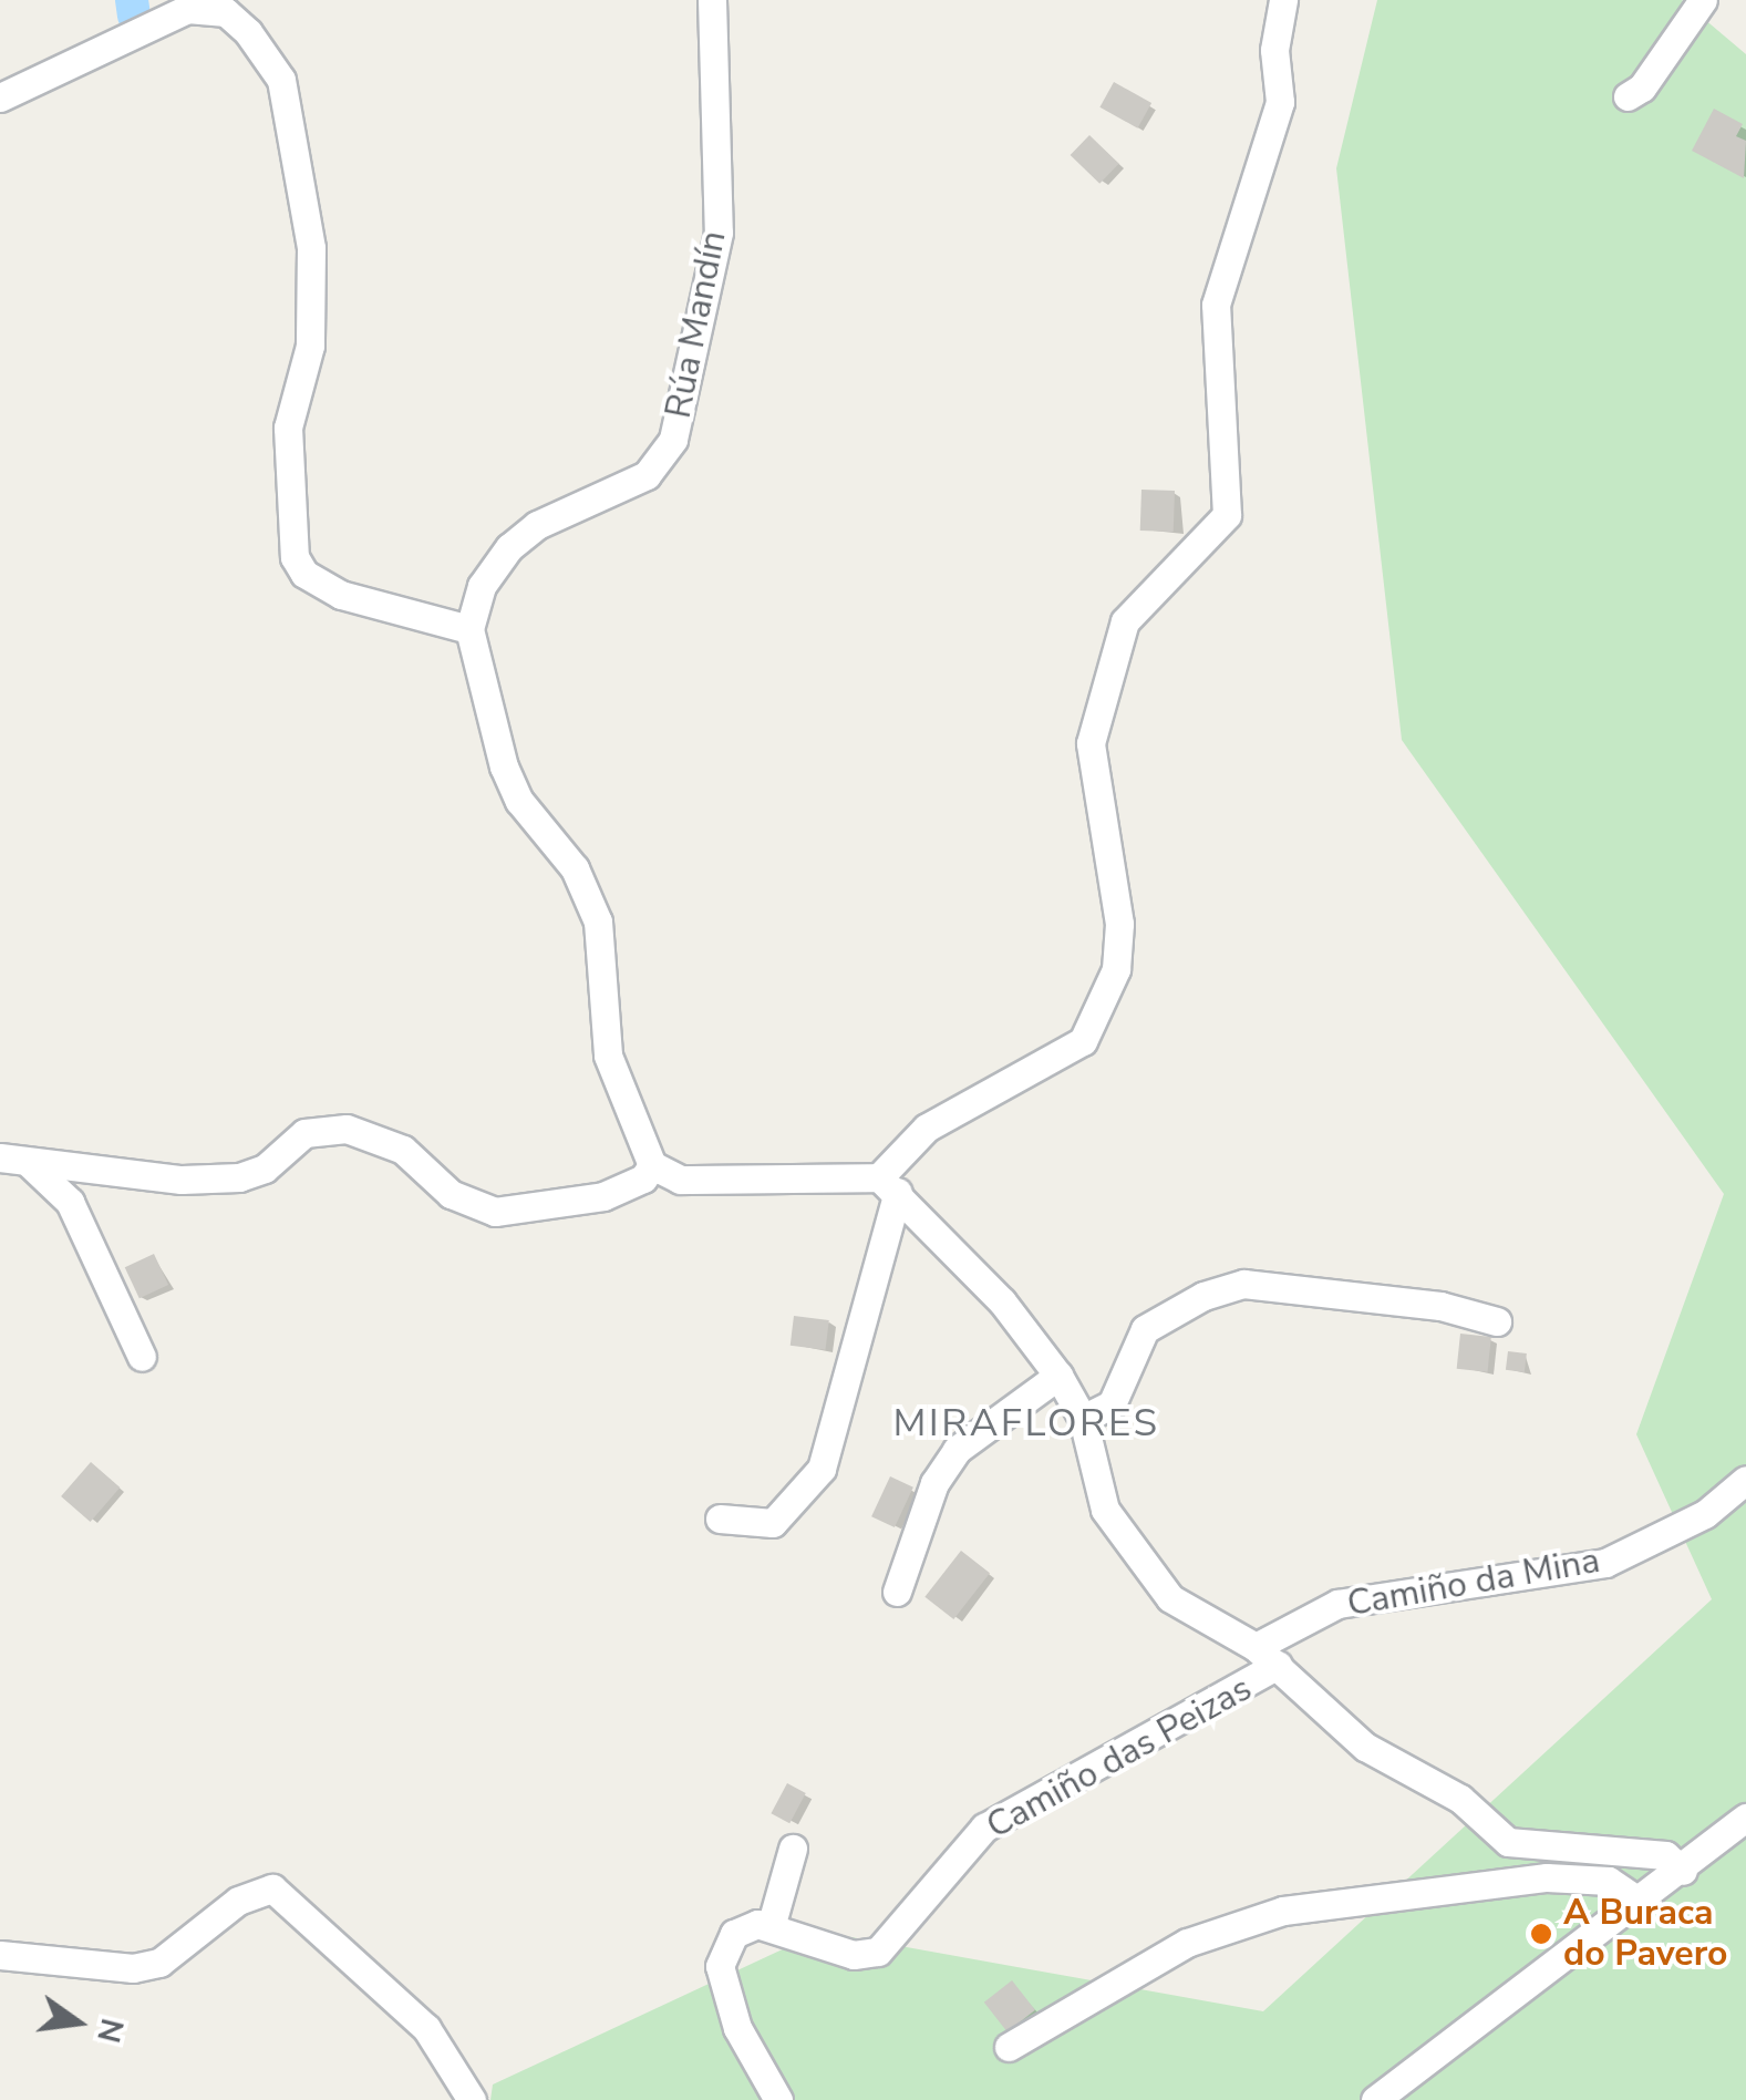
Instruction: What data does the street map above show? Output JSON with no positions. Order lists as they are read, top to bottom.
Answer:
{
  "streets": {
    "street": ["Rúa Mandín", "Camiño da Mina", "Camiño das Peizas"]
  },
  "crossings": [
    ["Camiño da Mina", "Camiño das Peizas"]
  ],
  "districts": ["MIRAFLORES"],
  "places": ["A Buraca do Pavero"],
  "north": "right"
}
